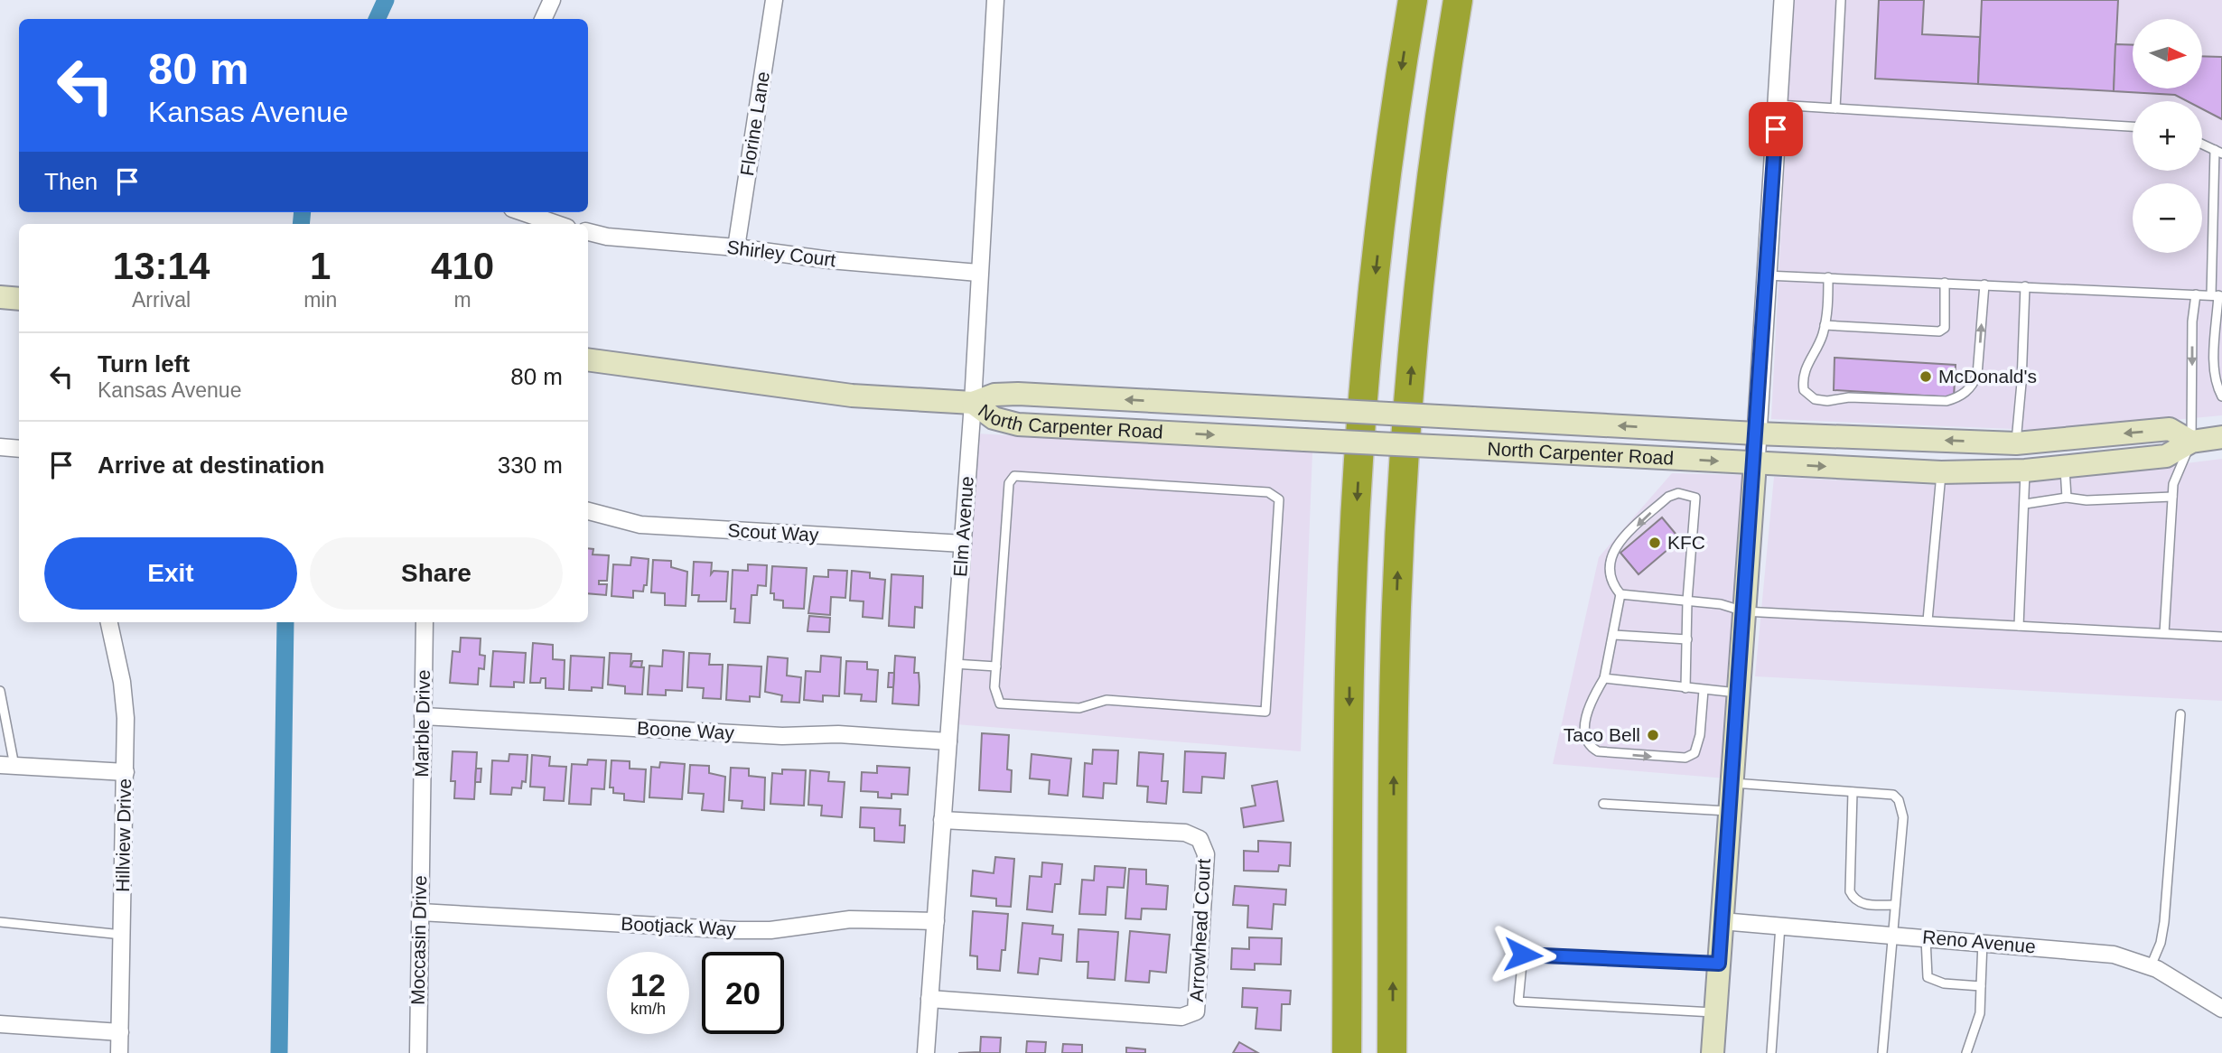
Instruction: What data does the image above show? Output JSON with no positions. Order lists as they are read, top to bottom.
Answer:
{
  "streets": {
    "main road": ["North Carpenter Road"],
    "street": [
      "Florine Lane",
      "Shirley Court",
      "Elm Avenue",
      "Scout Way",
      "Marble Drive",
      "Boone Way",
      "Hillview Drive",
      "Bootjack Way",
      "Arrowhead Court",
      "Moccasin Drive",
      "Reno Avenue"
    ]
  },
  "crossings": [
    ["Florine Lane", "Shirley Court"],
    ["Shirley Court", "Elm Avenue"],
    ["North Carpenter Road", "Elm Avenue"],
    ["Elm Avenue", "Scout Way"],
    ["Elm Avenue", "Boone Way"],
    ["Elm Avenue", "Bootjack Way"],
    ["Elm Avenue", "Arrowhead Court"],
    ["Marble Drive", "Boone Way"],
    ["Marble Drive", "Moccasin Drive"],
    ["Bootjack Way", "Moccasin Drive"]
  ],
  "places": ["McDonald's", "KFC", "Taco Bell"],
  "north": "right",
  "page": {
    "map_buttons": ["+", "−"],
    "turn": ["80 m", "Kansas Avenue"],
    "then": "Then",
    "eta": [
      "13:14",
      "Arrival",
      "1",
      "min",
      "410",
      "m"
    ],
    "list": [
      {
        "name": "Turn left",
        "note": "Kansas Avenue",
        "value": "80 m"
      },
      {
        "name": "Arrive at destination",
        "value": "330 m"
      }
    ],
    "buttons": ["Exit", "Share"],
    "speed": "12 km/h",
    "limit": "20"
  }
}
